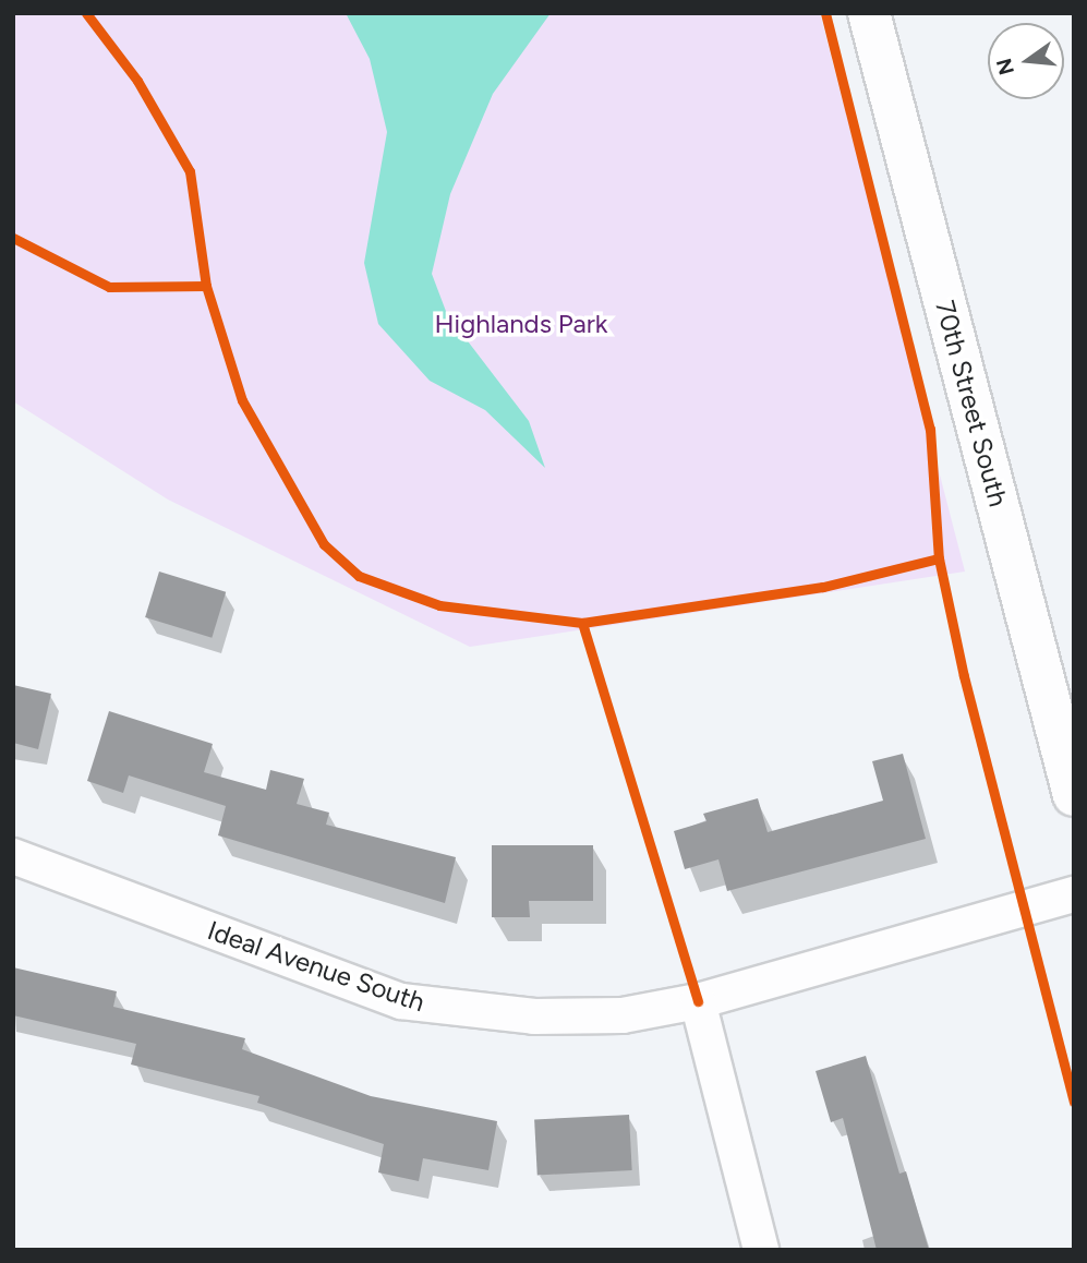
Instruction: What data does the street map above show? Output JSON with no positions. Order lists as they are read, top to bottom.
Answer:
{
  "streets": {
    "main road": ["70th Street South"],
    "street": ["Ideal Avenue South"]
  },
  "parks": ["Highlands Park"],
  "north": "left"
}
